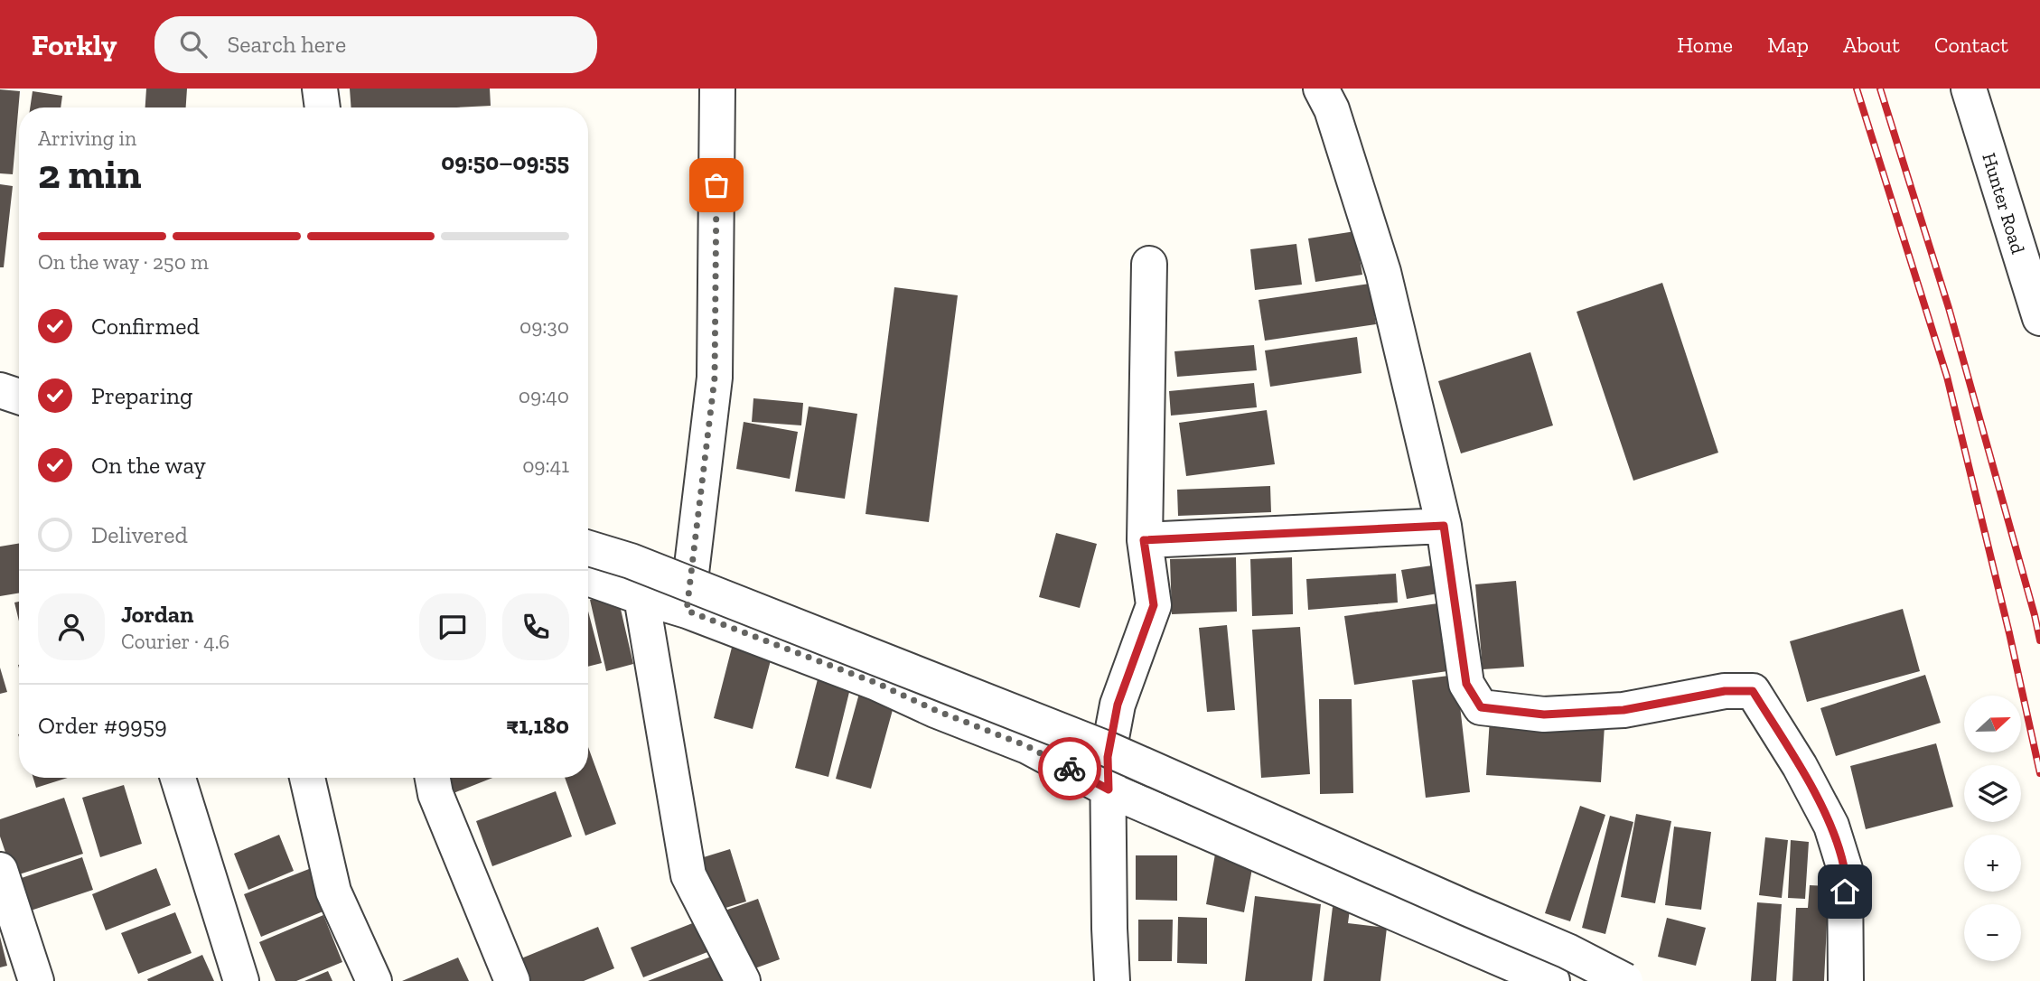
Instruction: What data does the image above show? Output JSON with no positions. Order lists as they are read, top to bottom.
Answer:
{
  "streets": {
    "street": ["Hunter Road"]
  },
  "north": "right",
  "page": {
    "header": "Forkly",
    "search": "Search here",
    "nav": [
      "Home",
      "Map",
      "About",
      "Contact"
    ],
    "heading": ["2 min", "Arriving in", "09:50–09:55"],
    "panel": [
      "Jordan",
      "Courier · 4.6",
      "Order #9959",
      "₹1,180"
    ],
    "bar": "On the way · 250 m",
    "list": [
      ["Confirmed", "09:30"],
      ["Preparing", "09:40"],
      ["On the way", "09:41"],
      "Delivered"
    ],
    "map_buttons": ["+", "−"]
  }
}
